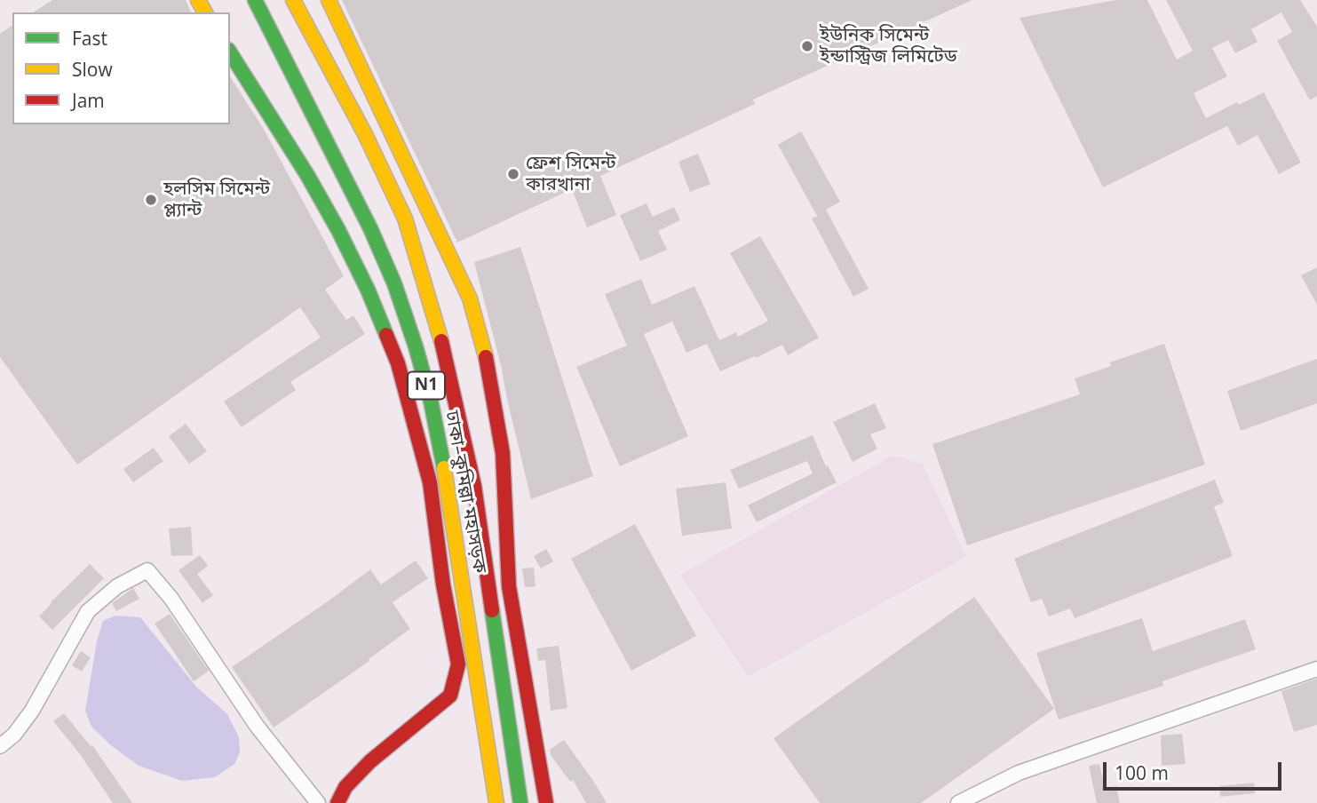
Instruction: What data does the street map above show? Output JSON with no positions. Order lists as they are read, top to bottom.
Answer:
{
  "streets": {
    "main road": ["N1", "ঢাকা–কুমিল্লা মহাসড়ক"]
  },
  "places": ["ইউনিক সিমেন্ট ইন্ডাস্ট্রিজ লিমিটেড", "ফ্রেশ সিমেন্ট কারখানা", "হলসিম সিমেন্ট প্ল্যান্ট"],
  "legend": ["Fast", "Slow", "Jam"],
  "scale_bar": "100 m"
}
